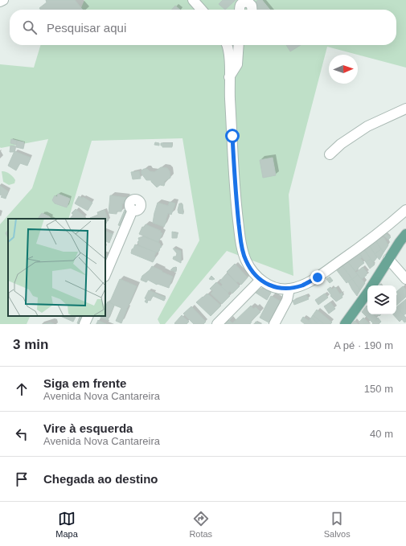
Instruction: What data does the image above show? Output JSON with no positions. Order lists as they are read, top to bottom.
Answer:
{
  "north": "right",
  "page": {
    "search": "Pesquisar aqui",
    "heading": ["3 min", "A pé · 190 m"],
    "list": [
      ["Siga em frente", "Avenida Nova Cantareira", "150 m"],
      ["Vire à esquerda", "Avenida Nova Cantareira", "40 m"],
      "Chegada ao destino"
    ],
    "nav": ["Mapa", "Rotas", "Salvos"]
  }
}
